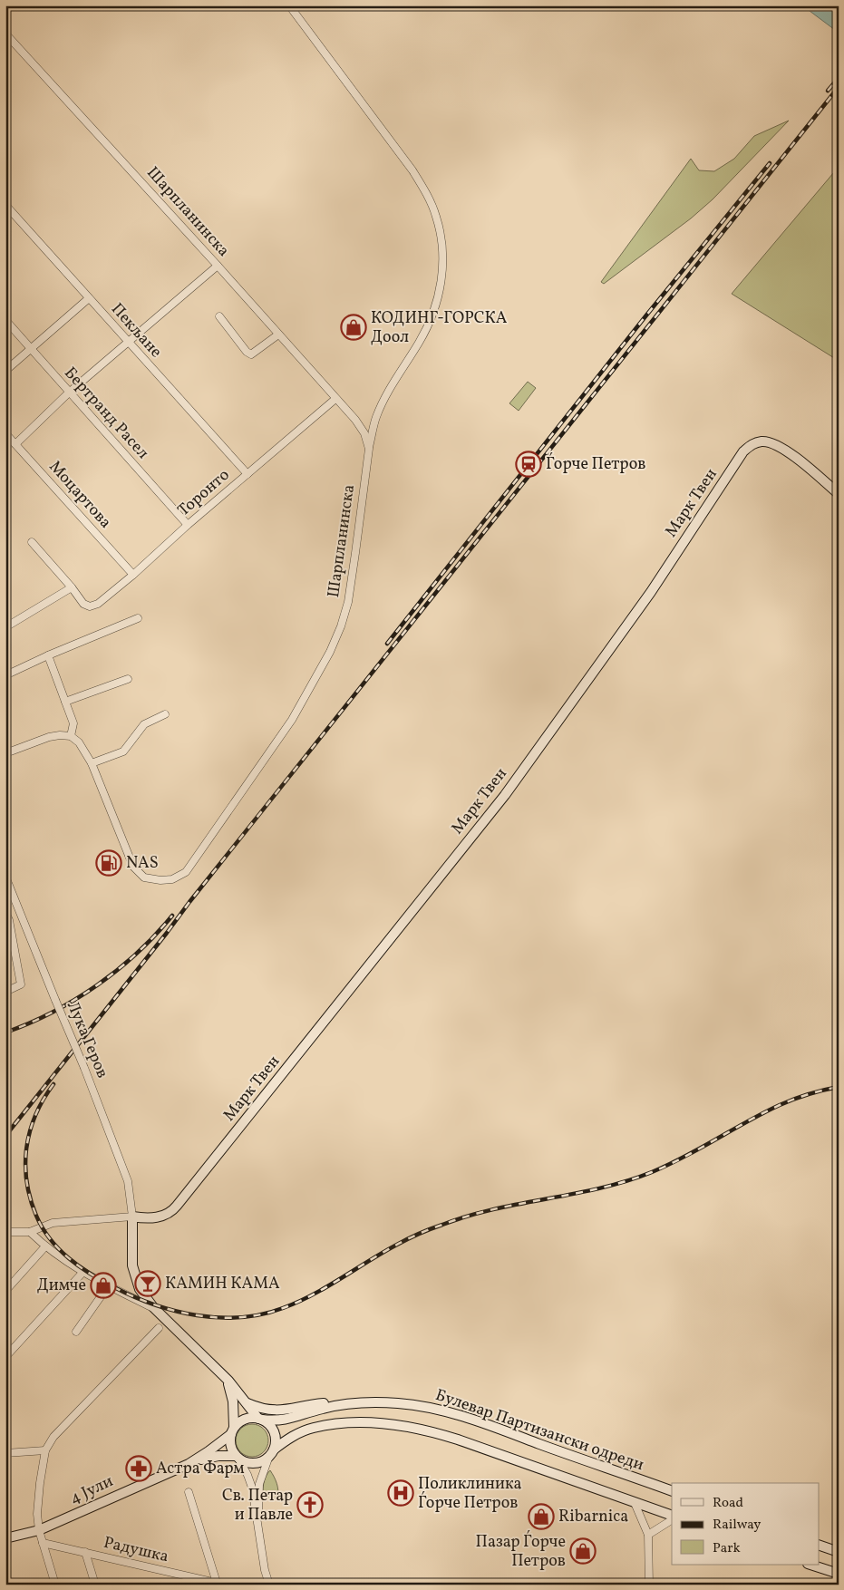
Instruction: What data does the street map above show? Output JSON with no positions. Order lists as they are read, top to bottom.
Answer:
{
  "streets": {
    "street": [
      "Шарпланинска",
      "Пекљане",
      "Бертранд Расел",
      "Торонто",
      "Моцартова",
      "Марк Твен",
      "Лука Геров",
      "Булевар Партизански одреди",
      "4 Јули",
      "Радушка"
    ]
  },
  "crossings": [
    ["Шарпланинска", "Торонто"],
    ["Пекљане", "Торонто"],
    ["Бертранд Расел", "Торонто"],
    ["Торонто", "Моцартова"],
    ["Марк Твен", "Лука Геров"],
    ["Лука Геров", "Булевар Партизански одреди"],
    ["Лука Геров", "4 Јули"],
    ["Булевар Партизански одреди", "4 Јули"]
  ],
  "places": {
    "shop": [
      "КОДИНГ-ГОРСКА Доол",
      "Димче",
      "Ribarnica",
      "Пазар Ѓорче Петров"
    ],
    "station": ["Ѓорче Петров"],
    "fuel station": ["NAS"],
    "bar": ["КАМИН КАМА"],
    "pharmacy": ["Астра Фарм"],
    "hospital": ["Поликлиника Ѓорче Петров"],
    "church": ["Св. Петар и Павле"]
  },
  "legend": ["Road", "Railway", "Park"]
}
